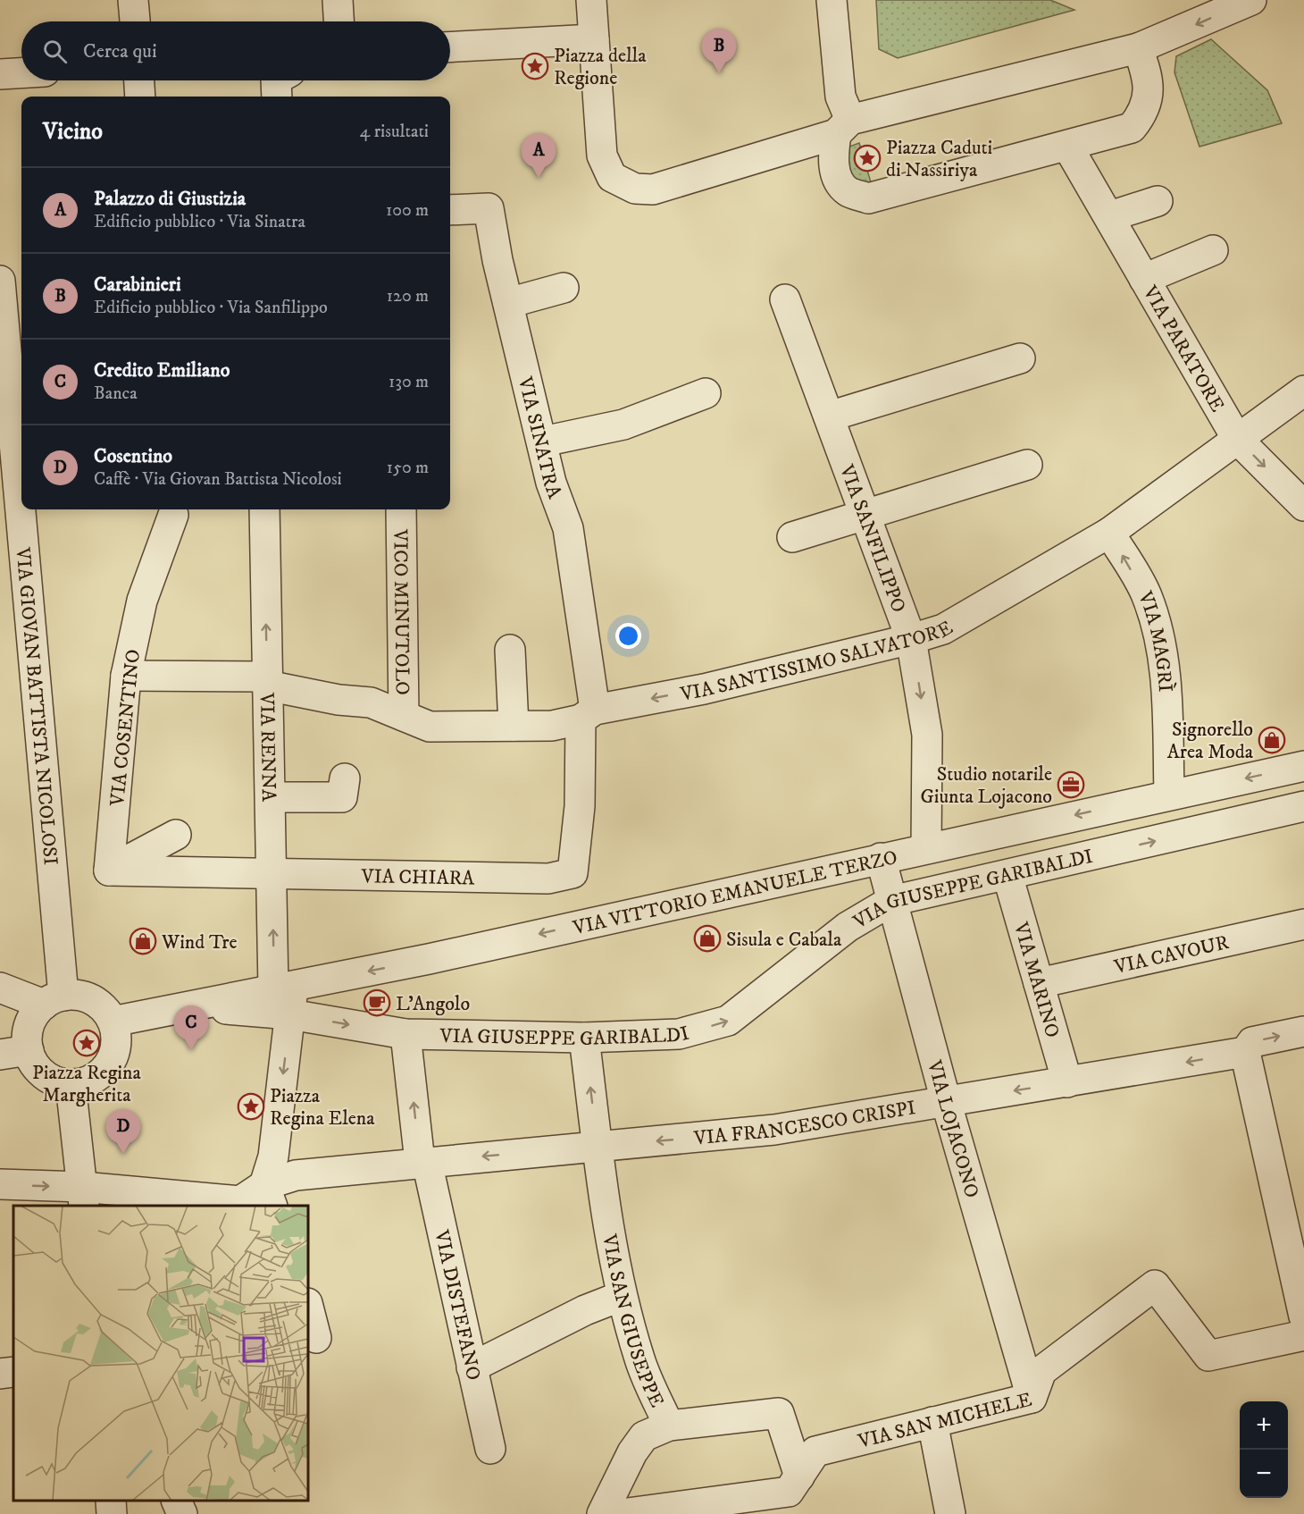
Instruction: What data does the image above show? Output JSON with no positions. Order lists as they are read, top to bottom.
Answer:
{
  "streets": {
    "street": [
      "VIA PARATORE",
      "VIA SINATRA",
      "VIA SANFILIPPO",
      "VICO MINUTOLO",
      "VIA MAGRÌ",
      "VIA SANTISSIMO SALVATORE",
      "VIA GIOVAN BATTISTA NICOLOSI",
      "VIA COSENTINO",
      "VIA RENNA",
      "VIA CHIARA",
      "VIA VITTORIO EMANUELE TERZO",
      "VIA GIUSEPPE GARIBALDI",
      "VIA CAVOUR",
      "VIA MARINO",
      "VIA FRANCESCO CRISPI",
      "VIA LOJACONO",
      "VIA DISTEFANO",
      "VIA SAN GIUSEPPE",
      "VIA SAN MICHELE"
    ]
  },
  "crossings": [
    ["VIA PARATORE", "VIA SANTISSIMO SALVATORE"],
    ["VIA SINATRA", "VIA SANTISSIMO SALVATORE"],
    ["VIA SINATRA", "VIA CHIARA"],
    ["VIA SANFILIPPO", "VIA SANTISSIMO SALVATORE"],
    ["VIA SANFILIPPO", "VIA VITTORIO EMANUELE TERZO"],
    ["VICO MINUTOLO", "VIA SANTISSIMO SALVATORE"],
    ["VIA MAGRÌ", "VIA SANTISSIMO SALVATORE"],
    ["VIA MAGRÌ", "VIA VITTORIO EMANUELE TERZO"],
    ["VIA SANTISSIMO SALVATORE", "VIA COSENTINO"],
    ["VIA SANTISSIMO SALVATORE", "VIA RENNA"],
    ["VIA SANTISSIMO SALVATORE", "VIA CHIARA"],
    ["VIA GIOVAN BATTISTA NICOLOSI", "VIA VITTORIO EMANUELE TERZO"],
    ["VIA COSENTINO", "VIA CHIARA"],
    ["VIA RENNA", "VIA CHIARA"],
    ["VIA RENNA", "VIA VITTORIO EMANUELE TERZO"],
    ["VIA RENNA", "VIA GIUSEPPE GARIBALDI"],
    ["VIA RENNA", "VIA FRANCESCO CRISPI"],
    ["VIA VITTORIO EMANUELE TERZO", "VIA GIUSEPPE GARIBALDI"],
    ["VIA VITTORIO EMANUELE TERZO", "VIA LOJACONO"],
    ["VIA GIUSEPPE GARIBALDI", "VIA MARINO"],
    ["VIA GIUSEPPE GARIBALDI", "VIA LOJACONO"],
    ["VIA GIUSEPPE GARIBALDI", "VIA DISTEFANO"],
    ["VIA GIUSEPPE GARIBALDI", "VIA SAN GIUSEPPE"],
    ["VIA CAVOUR", "VIA MARINO"],
    ["VIA MARINO", "VIA FRANCESCO CRISPI"],
    ["VIA FRANCESCO CRISPI", "VIA LOJACONO"],
    ["VIA FRANCESCO CRISPI", "VIA DISTEFANO"],
    ["VIA FRANCESCO CRISPI", "VIA SAN GIUSEPPE"],
    ["VIA LOJACONO", "VIA SAN MICHELE"],
    ["VIA SAN GIUSEPPE", "VIA SAN MICHELE"]
  ],
  "one_way": [
    "VIA SANFILIPPO",
    "VIA MAGRÌ",
    "VIA VITTORIO EMANUELE TERZO",
    "VIA GIUSEPPE GARIBALDI"
  ],
  "places": {
    "place": [
      "Piazza della Regione",
      "Piazza Caduti di Nassiriya",
      "Piazza Regina Margherita",
      "Piazza Regina Elena"
    ],
    "shop": ["Signorello Area Moda", "Sisula e Cabala", "Wind Tre"],
    "office": ["Studio notarile Giunta Lojacono"],
    "cafe": ["L'Angolo"]
  },
  "page": {
    "search": "Cerca qui",
    "pins": [
      "B",
      "A",
      "C",
      "D"
    ],
    "heading": ["Vicino", "4 risultati"],
    "list": [
      {
        "mark": "A",
        "name": "Palazzo di Giustizia",
        "note": "Edificio pubblico · Via Sinatra",
        "value": "100 m"
      },
      {
        "mark": "B",
        "name": "Carabinieri",
        "note": "Edificio pubblico · Via Sanfilippo",
        "value": "120 m"
      },
      {
        "mark": "C",
        "name": "Credito Emiliano",
        "note": "Banca",
        "value": "130 m"
      },
      {
        "mark": "D",
        "name": "Cosentino",
        "note": "Caffè · Via Giovan Battista Nicolosi",
        "value": "150 m"
      }
    ],
    "map_buttons": ["+", "−"]
  }
}
